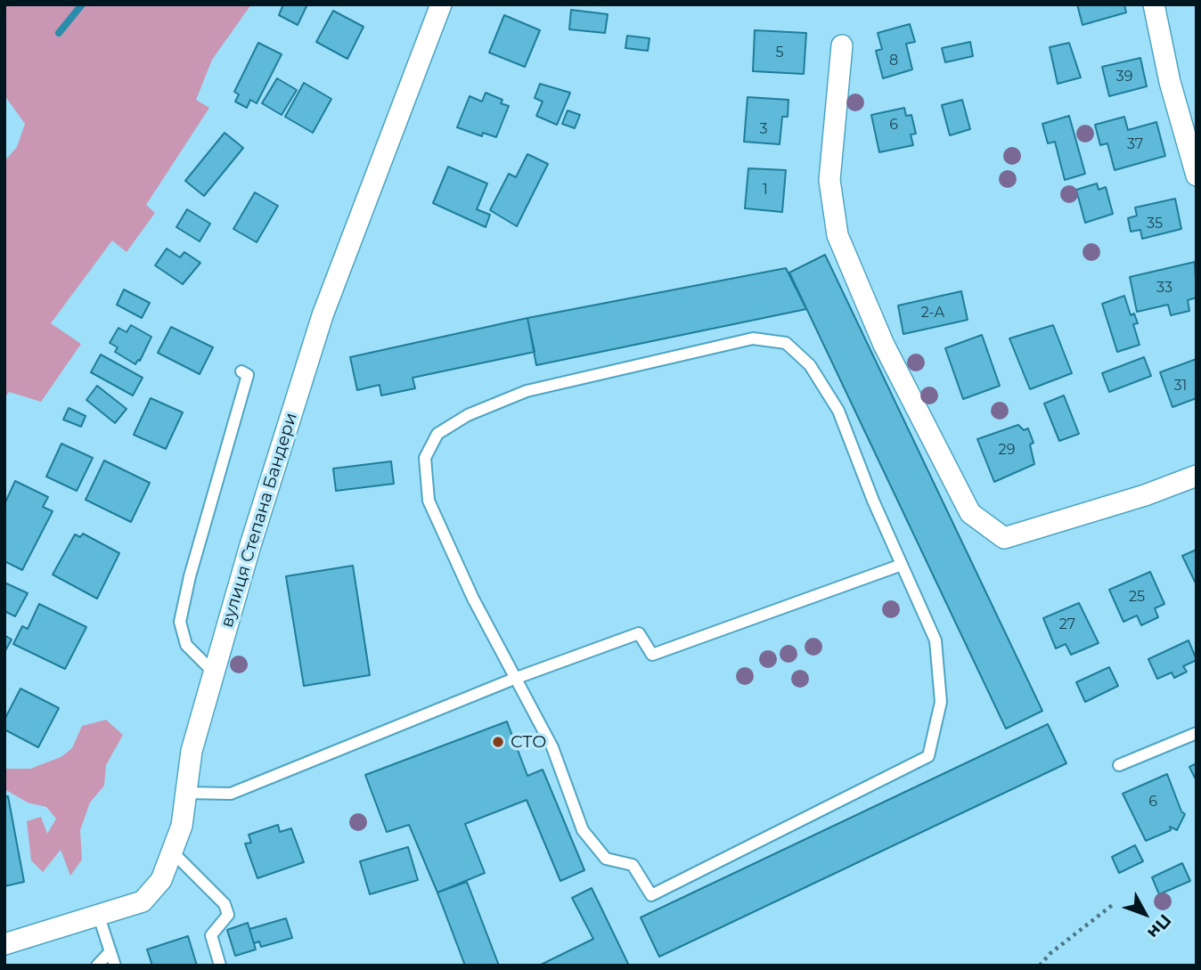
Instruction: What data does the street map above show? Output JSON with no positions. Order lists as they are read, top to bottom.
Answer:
{
  "streets": {
    "street": ["вулиця Степана Бандери"]
  },
  "places": ["СТО"],
  "house_numbers": [
    "5",
    "8",
    "39",
    "6",
    "3",
    "37",
    "1",
    "35",
    "33",
    "2-А",
    "31",
    "29",
    "25",
    "27",
    "6"
  ],
  "north": "bottom right"
}
